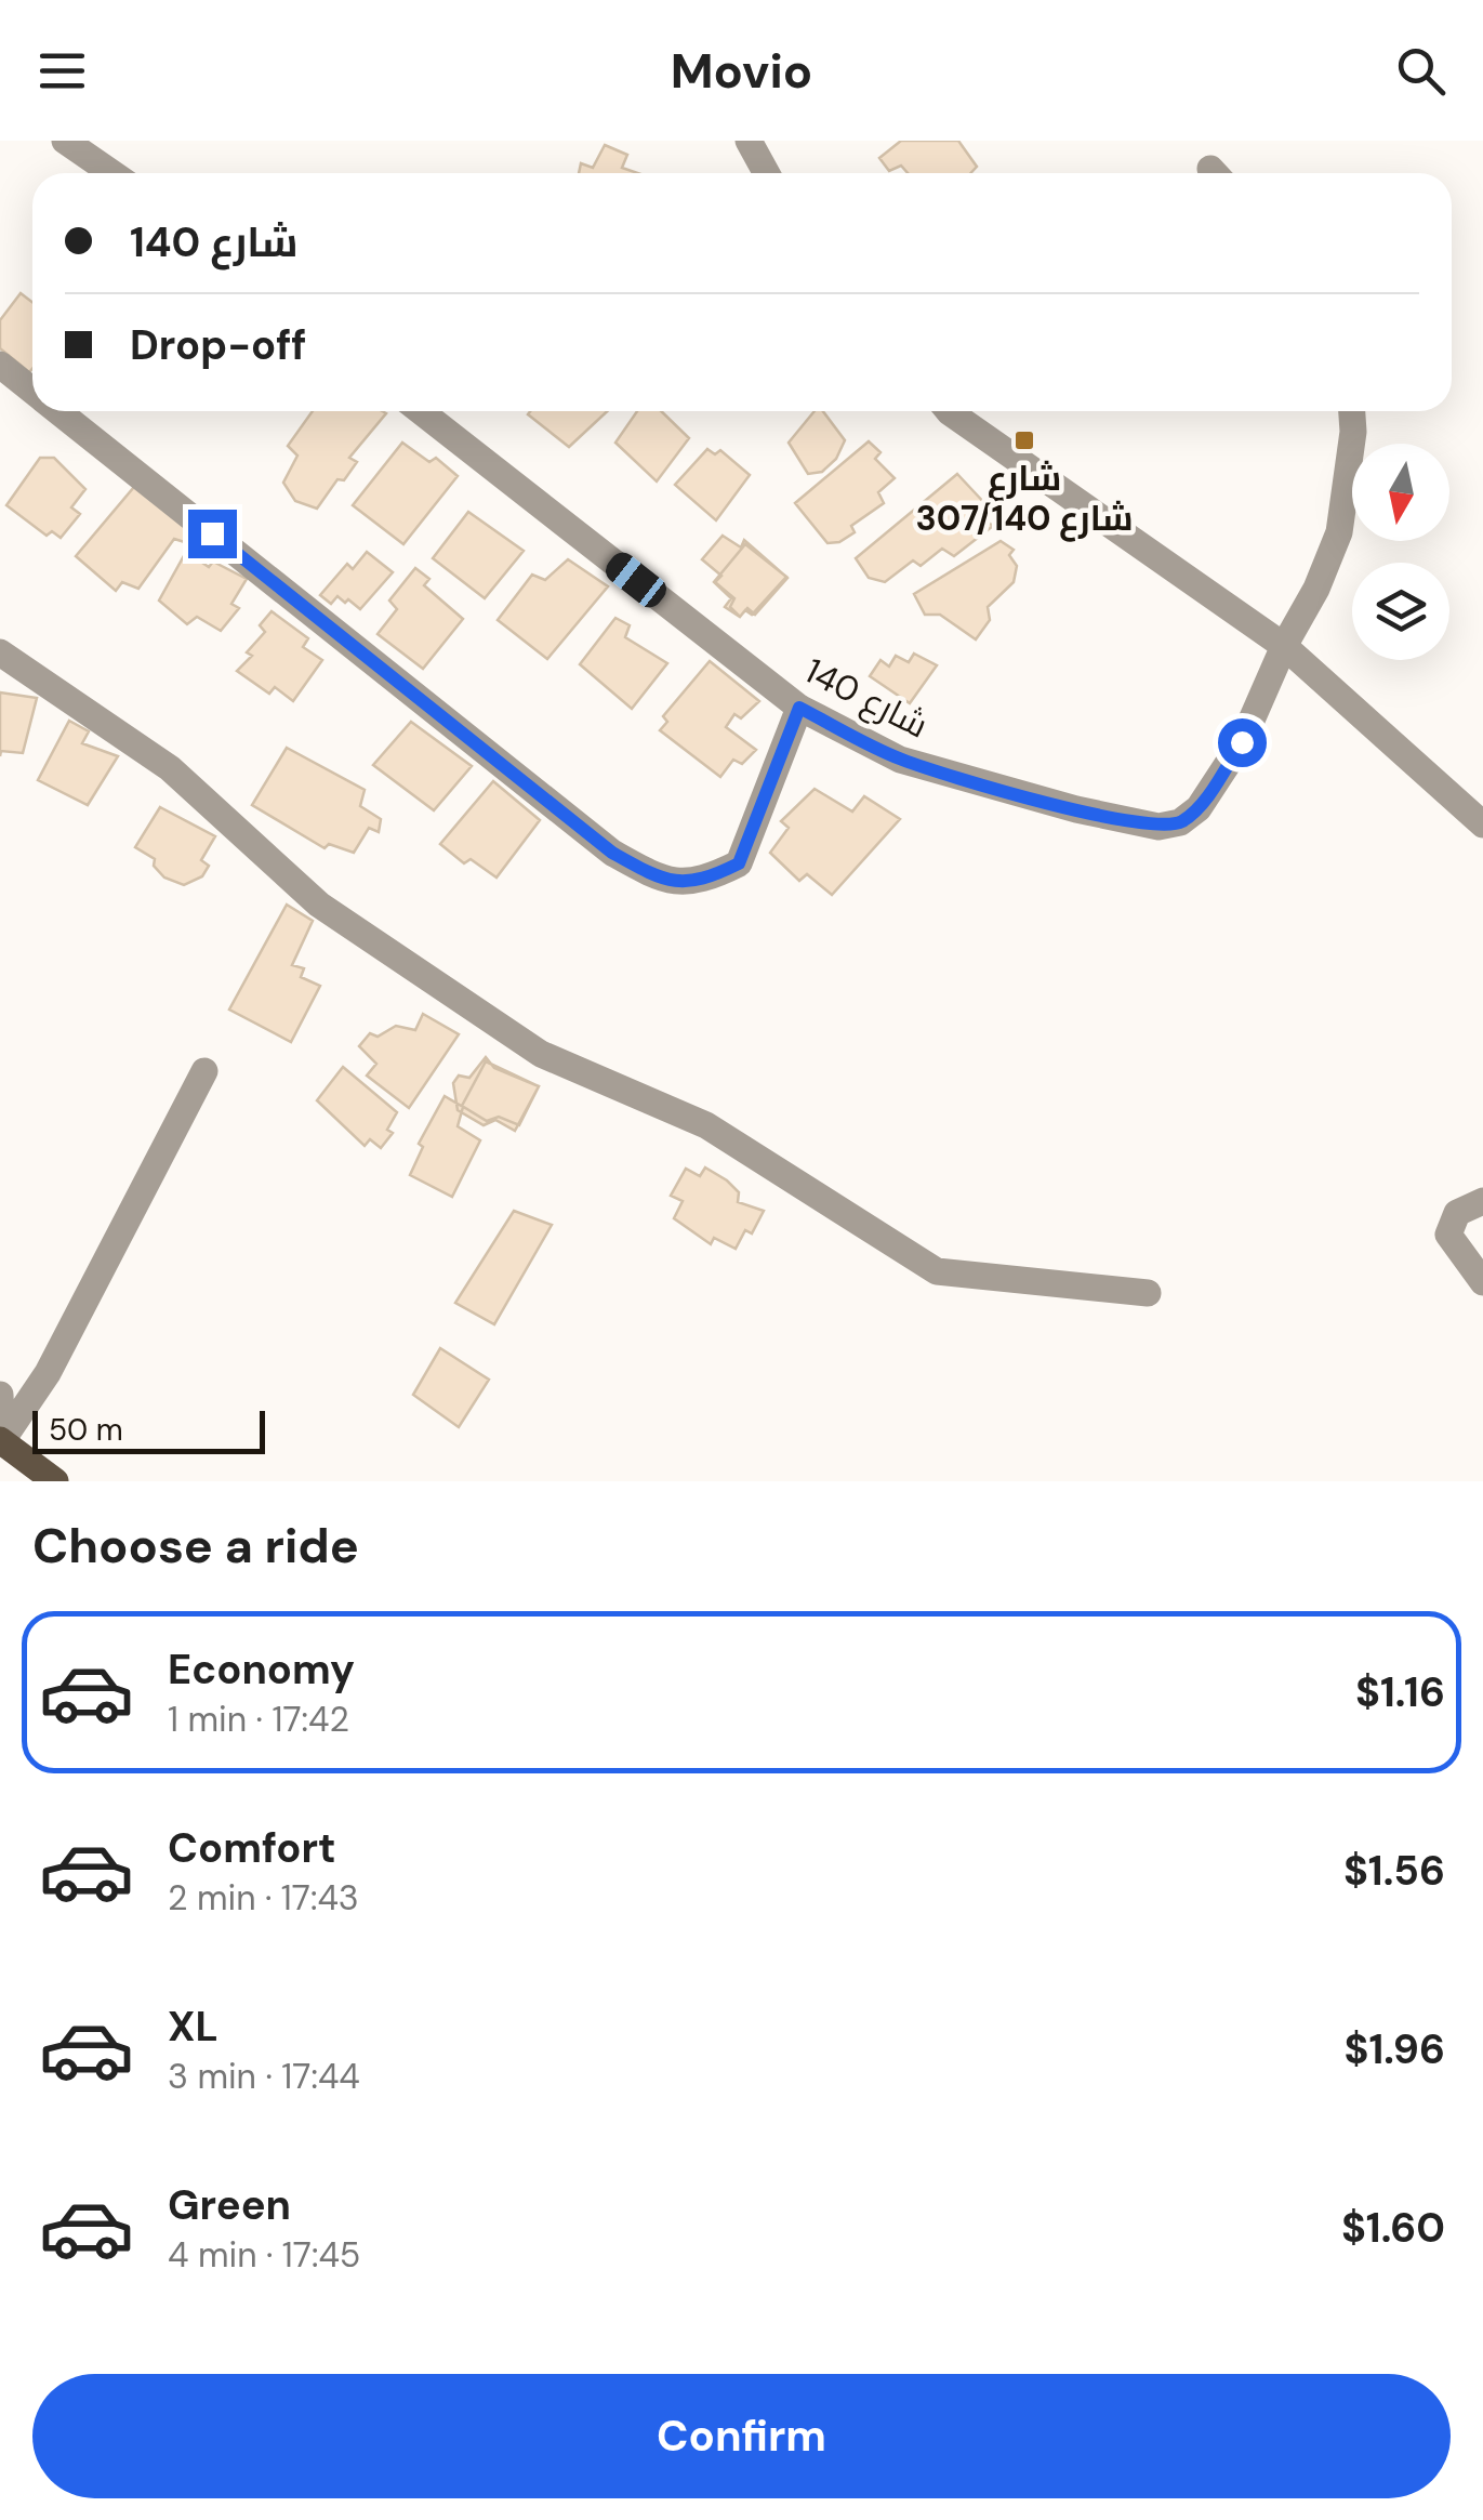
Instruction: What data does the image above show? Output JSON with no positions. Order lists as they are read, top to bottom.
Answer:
{
  "streets": {
    "street": ["شارع 140"]
  },
  "places": {
    "transit": ["شارع 307/شارع 140"]
  },
  "scale_bar": "50 m",
  "north": "bottom",
  "page": {
    "header": "Movio",
    "banner": ["شارع 140", "Drop-off"],
    "scale": "50 m",
    "heading": "Choose a ride",
    "list": [
      {
        "name": "Economy",
        "note": "1 min · 17:42",
        "value": "$1.16"
      },
      {
        "name": "Comfort",
        "note": "2 min · 17:43",
        "value": "$1.56"
      },
      {
        "name": "XL",
        "note": "3 min · 17:44",
        "value": "$1.96"
      },
      {
        "name": "Green",
        "note": "4 min · 17:45",
        "value": "$1.60"
      }
    ],
    "buttons": "Confirm"
  }
}
